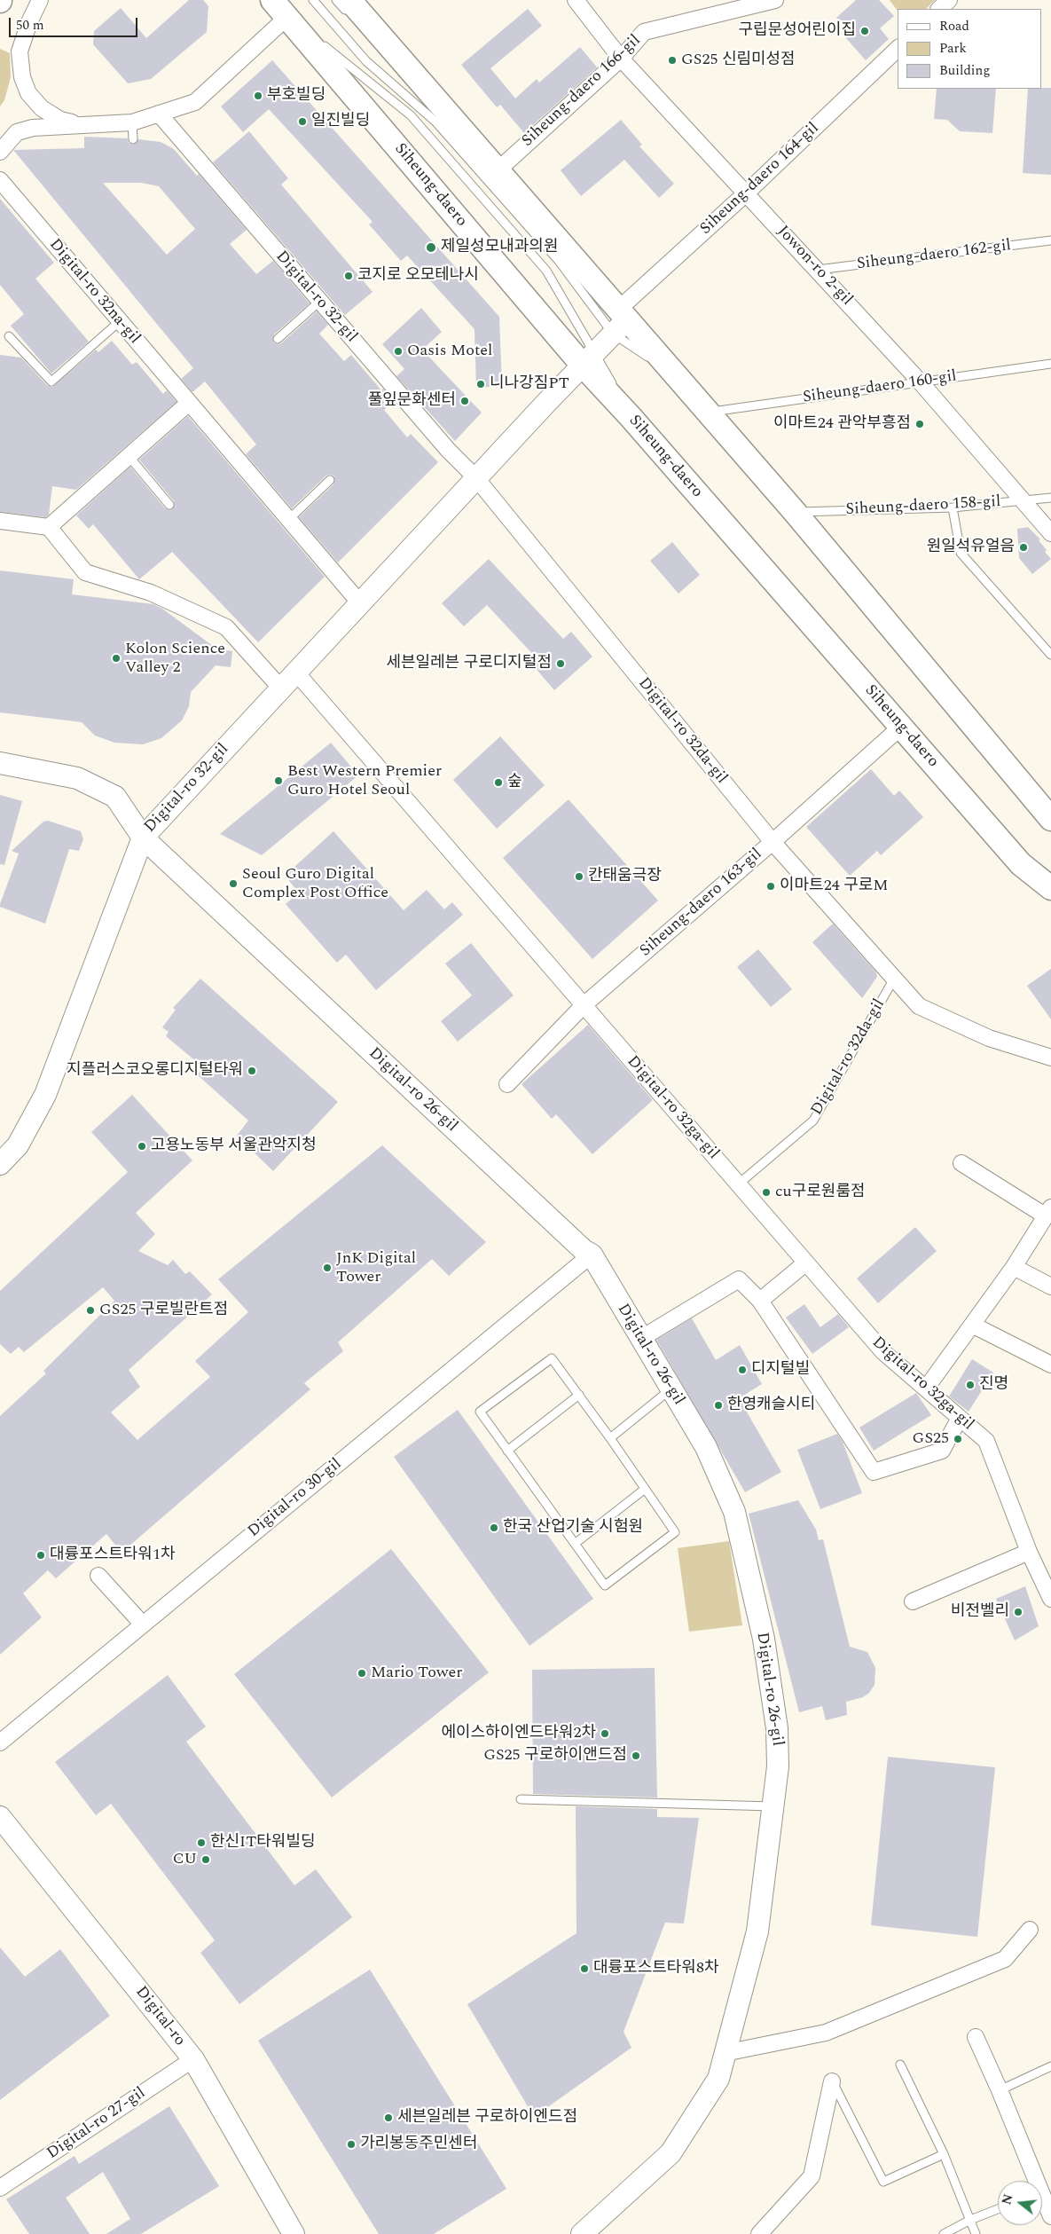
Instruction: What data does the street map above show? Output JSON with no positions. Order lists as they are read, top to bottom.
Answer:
{
  "streets": {
    "main road": ["Siheung-daero"],
    "street": [
      "Siheung-daero 166-gil",
      "Siheung-daero 164-gil",
      "Jowon-ro 2-gil",
      "Digital-ro 32na-gil",
      "Digital-ro 32-gil",
      "Digital-ro 32da-gil",
      "Siheung-daero 163-gil",
      "Digital-ro 26-gil",
      "Digital-ro 32ga-gil",
      "Digital-ro 30-gil",
      "Digital-ro",
      "Digital-ro 27-gil"
    ],
    "lane": ["Siheung-daero 162-gil", "Siheung-daero 160-gil", "Siheung-daero 158-gil"]
  },
  "crossings": [
    ["Siheung-daero 166-gil", "Jowon-ro 2-gil"],
    ["Siheung-daero 164-gil", "Jowon-ro 2-gil"],
    ["Siheung-daero 164-gil", "Digital-ro 32-gil"],
    ["Siheung-daero", "Digital-ro 32-gil"],
    ["Siheung-daero", "Siheung-daero 163-gil"],
    ["Siheung-daero 162-gil", "Jowon-ro 2-gil"],
    ["Jowon-ro 2-gil", "Siheung-daero 160-gil"],
    ["Jowon-ro 2-gil", "Siheung-daero 158-gil"],
    ["Digital-ro 32na-gil", "Digital-ro 32-gil"],
    ["Digital-ro 32-gil", "Digital-ro 32da-gil"],
    ["Digital-ro 32-gil", "Digital-ro 26-gil"],
    ["Digital-ro 32-gil", "Digital-ro 32ga-gil"],
    ["Digital-ro 32da-gil", "Siheung-daero 163-gil"],
    ["Digital-ro 32da-gil", "Digital-ro 32ga-gil"],
    ["Siheung-daero 163-gil", "Digital-ro 32ga-gil"],
    ["Digital-ro 26-gil", "Digital-ro 30-gil"],
    ["Digital-ro", "Digital-ro 27-gil"]
  ],
  "places": [
    "구립문성어린이집",
    "GS25 신림미성점",
    "부호빌딩",
    "일진빌딩",
    "제일성모내과의원",
    "코지로 오모테나시",
    "Oasis Motel",
    "니나강짐PT",
    "풀잎문화센터",
    "이마트24 관악부흥점",
    "원일석유얼음",
    "Kolon Science Valley 2",
    "세븐일레븐 구로디지털점",
    "Best Western Premier Guro Hotel Seoul",
    "숲",
    "칸태움극장",
    "Seoul Guro Digital Complex Post Office",
    "이마트24 구로M",
    "지플러스코오롱디지털타워",
    "고용노동부 서울관악지청",
    "cu구로원룸점",
    "JnK Digital Tower",
    "GS25 구로빌란트점",
    "디지털빌",
    "진명",
    "한영캐슬시티",
    "GS25",
    "한국 산업기술 시험원",
    "대륭포스트타워1차",
    "비전벨리",
    "Mario Tower",
    "에이스하이엔드타워2차",
    "GS25 구로하이앤드점",
    "한신IT타워빌딩",
    "CU",
    "대륭포스트타워8차",
    "세븐일레븐 구로하이엔드점",
    "가리봉동주민센터"
  ],
  "legend": ["Road", "Park", "Building"],
  "scale_bar": "50 m",
  "north": "left"
}
